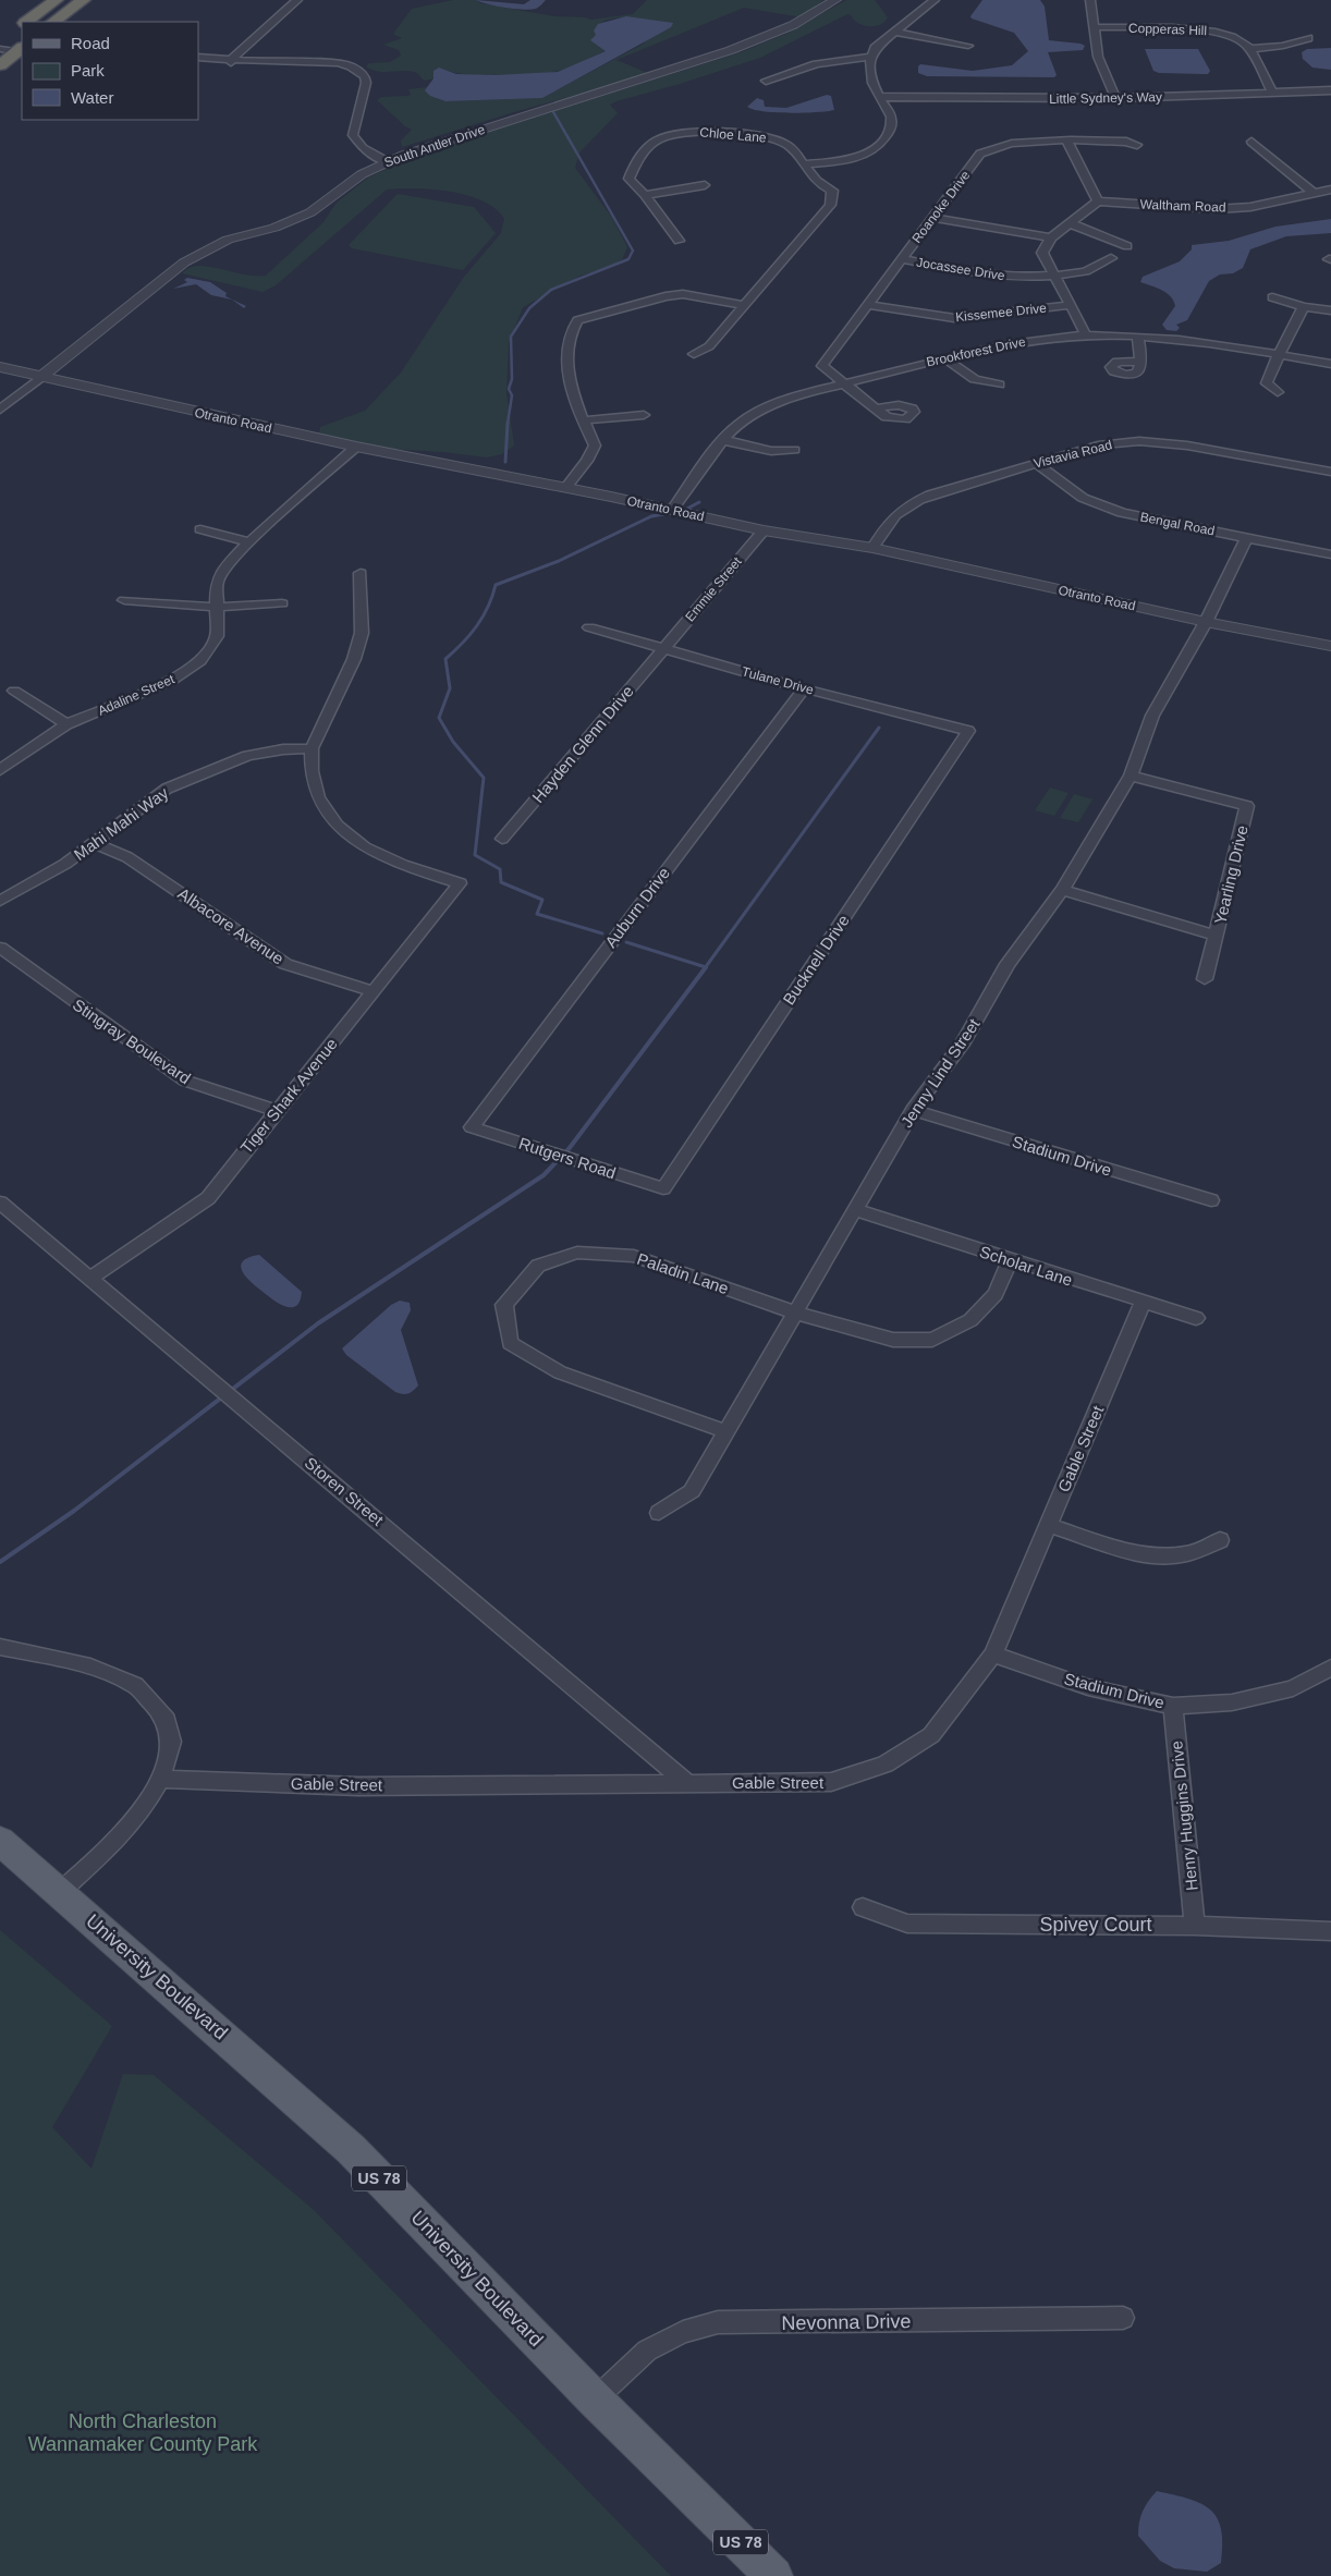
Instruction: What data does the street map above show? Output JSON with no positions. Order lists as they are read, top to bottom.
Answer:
{
  "streets": {
    "main road": ["University Boulevard", "US 78"],
    "street": [
      "Copperas Hill",
      "Little Sydney's Way",
      "Chloe Lane",
      "South Antler Drive",
      "Waltham Road",
      "Roanoke Drive",
      "Jocassee Drive",
      "Kissemee Drive",
      "Brookforest Drive",
      "Otranto Road",
      "Vistavia Road",
      "Bengal Road",
      "Emmie Street",
      "Tulane Drive",
      "Adaline Street",
      "Hayden Glenn Drive",
      "Mahi Mahi Way",
      "Yearling Drive",
      "Auburn Drive",
      "Albacore Avenue",
      "Bucknell Drive",
      "Stingray Boulevard",
      "Jenny Lind Street",
      "Tiger Shark Avenue",
      "Stadium Drive",
      "Rutgers Road",
      "Scholar Lane",
      "Paladin Lane",
      "Gable Street",
      "Storen Street",
      "Henry Huggins Drive",
      "Spivey Court",
      "Nevonna Drive"
    ]
  },
  "crossings": [
    ["South Antler Drive", "Otranto Road"],
    ["Roanoke Drive", "Jocassee Drive"],
    ["Roanoke Drive", "Kissemee Drive"],
    ["Roanoke Drive", "Brookforest Drive"],
    ["Brookforest Drive", "Otranto Road"],
    ["Otranto Road", "Vistavia Road"],
    ["Otranto Road", "Emmie Street"],
    ["Otranto Road", "Adaline Street"],
    ["Otranto Road", "Jenny Lind Street"],
    ["Vistavia Road", "Bengal Road"],
    ["Bengal Road", "Jenny Lind Street"],
    ["Emmie Street", "Tulane Drive"],
    ["Emmie Street", "Hayden Glenn Drive"],
    ["Tulane Drive", "Hayden Glenn Drive"],
    ["Tulane Drive", "Auburn Drive"],
    ["Tulane Drive", "Bucknell Drive"],
    ["Mahi Mahi Way", "Albacore Avenue"],
    ["Mahi Mahi Way", "Tiger Shark Avenue"],
    ["Yearling Drive", "Jenny Lind Street"],
    ["Auburn Drive", "Rutgers Road"],
    ["Albacore Avenue", "Tiger Shark Avenue"],
    ["Bucknell Drive", "Rutgers Road"],
    ["Stingray Boulevard", "Tiger Shark Avenue"],
    ["Jenny Lind Street", "Stadium Drive"],
    ["Jenny Lind Street", "Scholar Lane"],
    ["Jenny Lind Street", "Paladin Lane"],
    ["Tiger Shark Avenue", "Storen Street"],
    ["Stadium Drive", "Gable Street"],
    ["Stadium Drive", "Henry Huggins Drive"],
    ["Scholar Lane", "Paladin Lane"],
    ["Scholar Lane", "Gable Street"],
    ["Gable Street", "Storen Street"],
    ["Henry Huggins Drive", "Spivey Court"],
    ["University Boulevard", "Nevonna Drive"]
  ],
  "parks": ["North Charleston Wannamaker County Park"],
  "legend": ["Road", "Park", "Water"]
}
